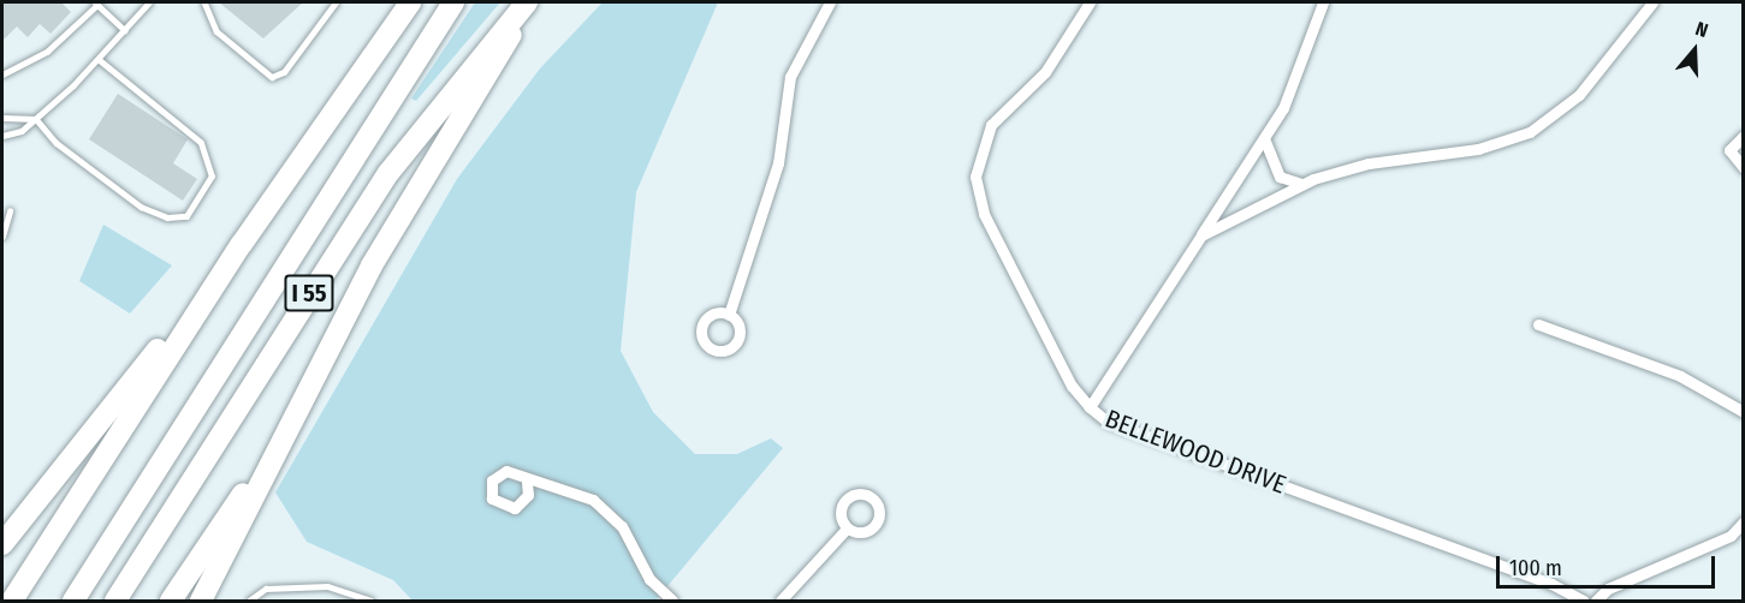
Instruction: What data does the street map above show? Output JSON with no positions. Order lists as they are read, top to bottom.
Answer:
{
  "streets": {
    "highway": ["I 55"],
    "street": ["BELLEWOOD DRIVE"]
  },
  "scale_bar": "100 m",
  "north": "top"
}
